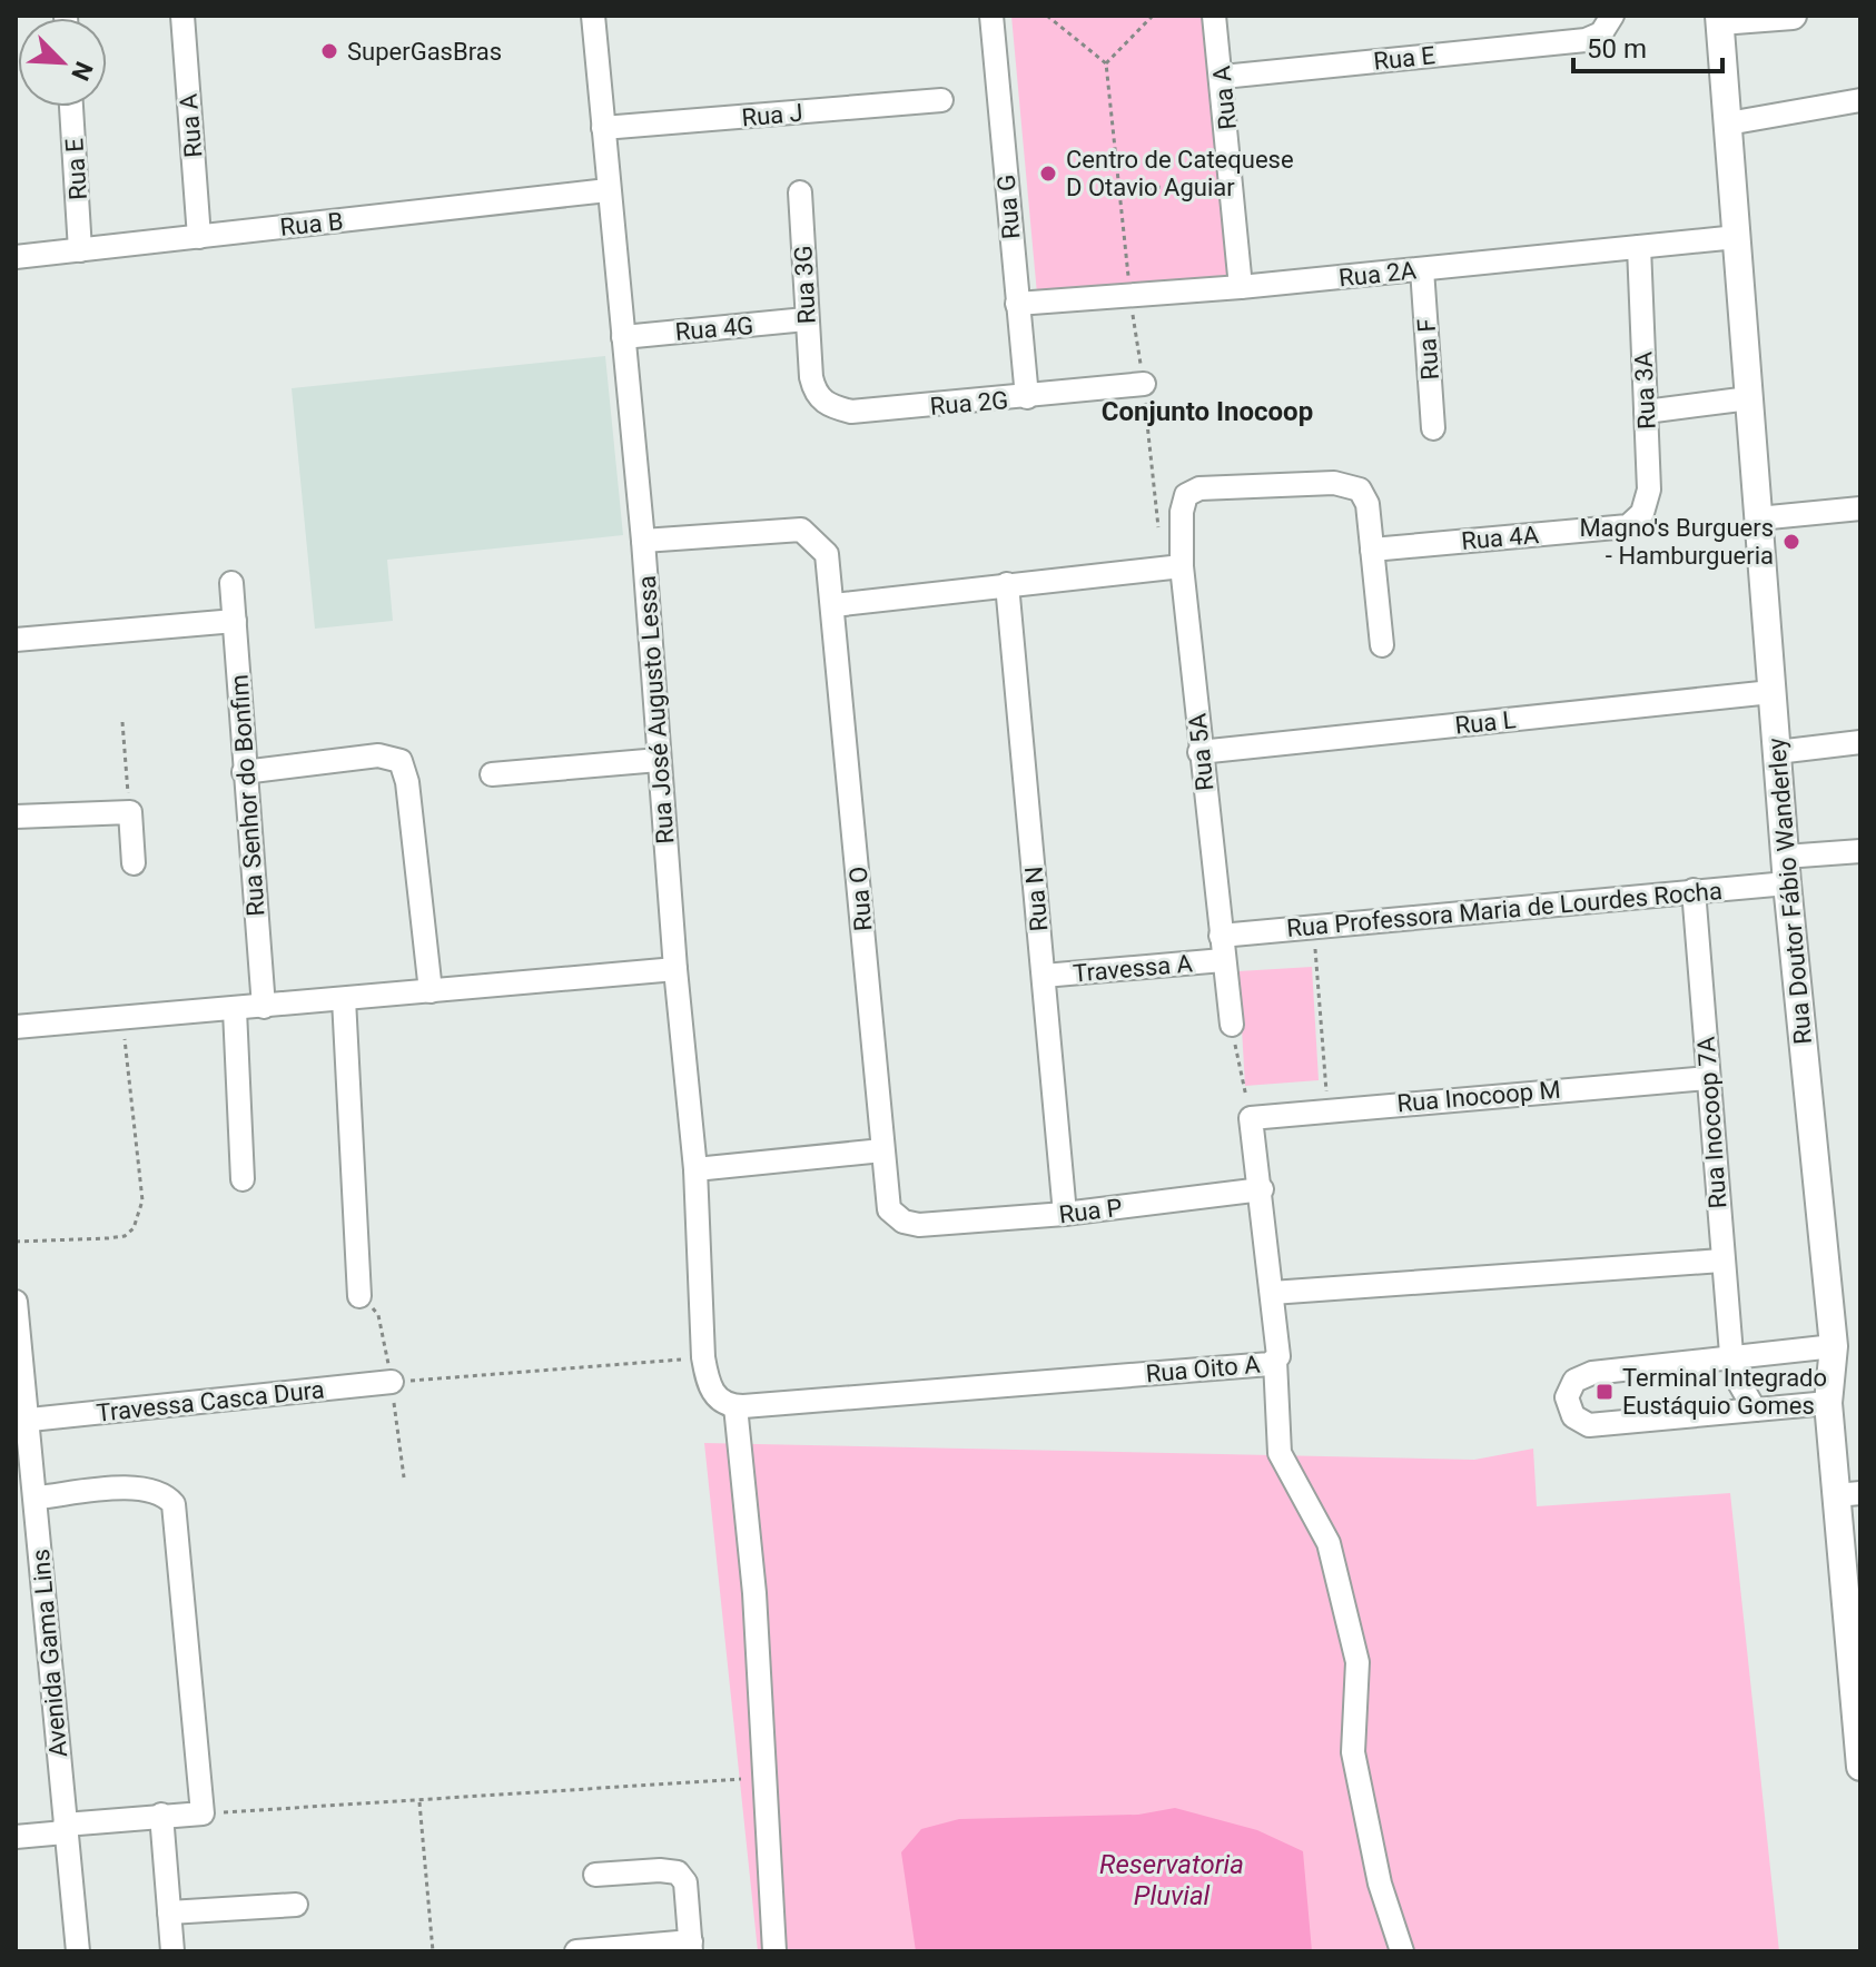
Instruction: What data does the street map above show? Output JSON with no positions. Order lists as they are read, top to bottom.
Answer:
{
  "streets": {
    "street": [
      "Rua E",
      "Rua A",
      "Rua J",
      "Rua G",
      "Rua B",
      "Rua 2A",
      "Rua 3G",
      "Rua 4G",
      "Rua F",
      "Rua 3A",
      "Rua 2G",
      "Rua 4A",
      "Rua José Augusto Lessa",
      "Rua L",
      "Rua 5A",
      "Rua Senhor do Bonfim",
      "Rua Doutor Fábio Wanderley",
      "Rua O",
      "Rua N",
      "Rua Professora Maria de Lourdes Rocha",
      "Travessa A",
      "Rua Inocoop M",
      "Rua Inocoop 7A",
      "Rua P",
      "Rua Oito A",
      "Travessa Casca Dura",
      "Avenida Gama Lins"
    ]
  },
  "crossings": [
    ["Rua E", "Rua A"],
    ["Rua E", "Rua B"],
    ["Rua A", "Rua B"],
    ["Rua A", "Rua 2A"],
    ["Rua J", "Rua José Augusto Lessa"],
    ["Rua G", "Rua 2A"],
    ["Rua G", "Rua 2G"],
    ["Rua B", "Rua José Augusto Lessa"],
    ["Rua 2A", "Rua F"],
    ["Rua 2A", "Rua 3A"],
    ["Rua 2A", "Rua Doutor Fábio Wanderley"],
    ["Rua 3G", "Rua 4G"],
    ["Rua 3G", "Rua 2G"],
    ["Rua 4G", "Rua José Augusto Lessa"],
    ["Rua 3A", "Rua 4A"],
    ["Rua 4A", "Rua 5A"],
    ["Rua José Augusto Lessa", "Rua O"],
    ["Rua José Augusto Lessa", "Rua Oito A"],
    ["Rua L", "Rua 5A"],
    ["Rua L", "Rua Doutor Fábio Wanderley"],
    ["Rua 5A", "Rua Professora Maria de Lourdes Rocha"],
    ["Rua 5A", "Travessa A"],
    ["Rua Doutor Fábio Wanderley", "Rua Professora Maria de Lourdes Rocha"],
    ["Rua O", "Rua P"],
    ["Rua N", "Travessa A"],
    ["Rua N", "Rua P"],
    ["Rua Professora Maria de Lourdes Rocha", "Rua Inocoop 7A"],
    ["Rua Inocoop M", "Rua Inocoop 7A"],
    ["Rua P", "Rua Oito A"],
    ["Travessa Casca Dura", "Avenida Gama Lins"]
  ],
  "districts": ["Conjunto Inocoop"],
  "water": ["Reservatoria Pluvial"],
  "places": {
    "other": ["SuperGasBras", "Centro de Catequese D Otavio Aguiar", "Magno's Burguers - Hamburgueria"],
    "transit": ["Terminal Integrado Eustáquio Gomes"]
  },
  "scale_bar": "50 m",
  "north": "bottom right"
}
